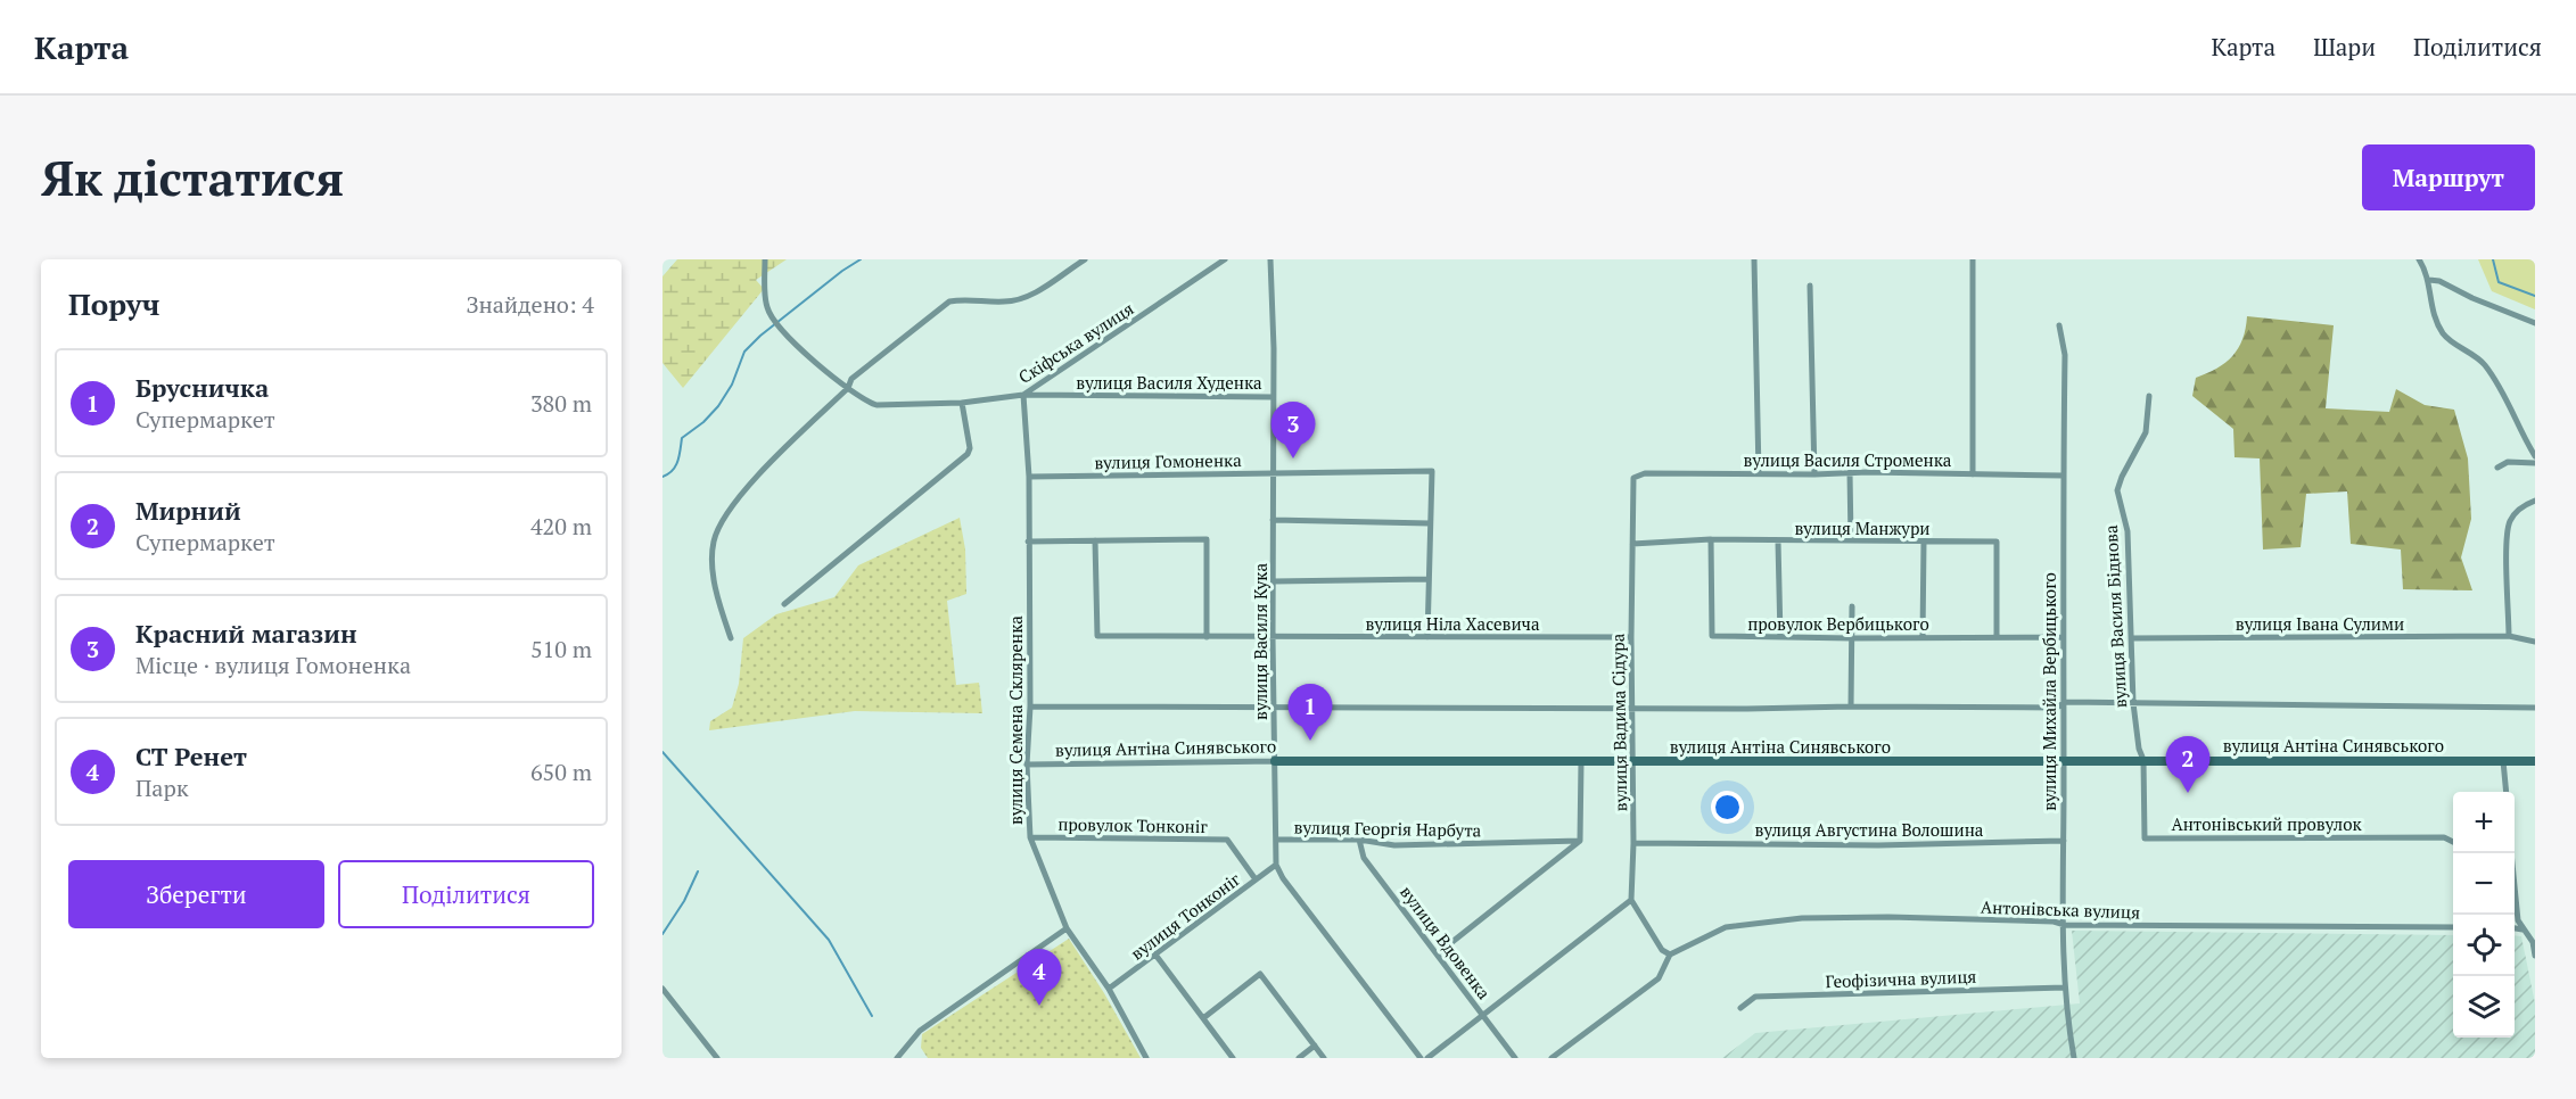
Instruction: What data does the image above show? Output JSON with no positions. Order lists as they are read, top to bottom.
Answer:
{
  "streets": {
    "street": [
      "Скіфська вулиця",
      "вулиця Василя Худенка",
      "вулиця Василя Строменка",
      "вулиця Гомоненка",
      "вулиця Манжури",
      "вулиця Василя Біднова",
      "вулиця Ніла Хасевича",
      "провулок Вербицького",
      "вулиця Івана Сулими",
      "вулиця Василя Кука",
      "вулиця Михайла Вербицького",
      "вулиця Семена Скляренка",
      "вулиця Вадима Сідура",
      "вулиця Антіна Синявського",
      "Антонівський провулок",
      "провулок Тонконіг",
      "вулиця Георгія Нарбута",
      "вулиця Августина Волошина",
      "Антонівська вулиця",
      "вулиця Тонконіг",
      "вулиця Вдовенка",
      "Геофізична вулиця"
    ]
  },
  "crossings": [
    ["Скіфська вулиця", "вулиця Василя Худенка"],
    ["Скіфська вулиця", "вулиця Семена Скляренка"],
    ["вулиця Василя Худенка", "вулиця Василя Кука"],
    ["вулиця Василя Худенка", "вулиця Семена Скляренка"],
    ["вулиця Василя Строменка", "вулиця Михайла Вербицького"],
    ["вулиця Василя Строменка", "вулиця Вадима Сідура"],
    ["вулиця Гомоненка", "вулиця Василя Кука"],
    ["вулиця Гомоненка", "вулиця Семена Скляренка"],
    ["вулиця Манжури", "провулок Вербицького"],
    ["вулиця Манжури", "вулиця Вадима Сідура"],
    ["вулиця Василя Біднова", "вулиця Івана Сулими"],
    ["вулиця Василя Біднова", "вулиця Антіна Синявського"],
    ["вулиця Василя Біднова", "Антонівський провулок"],
    ["вулиця Ніла Хасевича", "вулиця Василя Кука"],
    ["вулиця Ніла Хасевича", "вулиця Вадима Сідура"],
    ["провулок Вербицького", "вулиця Михайла Вербицького"],
    ["вулиця Василя Кука", "вулиця Антіна Синявського"],
    ["вулиця Василя Кука", "вулиця Георгія Нарбута"],
    ["вулиця Василя Кука", "вулиця Тонконіг"],
    ["вулиця Михайла Вербицького", "вулиця Антіна Синявського"],
    ["вулиця Михайла Вербицького", "вулиця Августина Волошина"],
    ["вулиця Михайла Вербицького", "Антонівська вулиця"],
    ["вулиця Михайла Вербицького", "Геофізична вулиця"],
    ["вулиця Семена Скляренка", "вулиця Антіна Синявського"],
    ["вулиця Семена Скляренка", "провулок Тонконіг"],
    ["вулиця Семена Скляренка", "вулиця Тонконіг"],
    ["вулиця Вадима Сідура", "вулиця Антіна Синявського"],
    ["вулиця Вадима Сідура", "вулиця Августина Волошина"],
    ["вулиця Антіна Синявського", "Антонівський провулок"],
    ["провулок Тонконіг", "вулиця Тонконіг"],
    ["вулиця Георгія Нарбута", "вулиця Вдовенка"]
  ],
  "page": {
    "header": "Карта",
    "nav": ["Карта", "Шари", "Поділитися"],
    "buttons": [
      "Маршрут",
      ["Зберегти", "Поділитися"]
    ],
    "title": "Як дістатися",
    "heading": ["Поруч", "Знайдено: 4"],
    "list": [
      {
        "mark": "1",
        "name": "Брусничка",
        "note": "Супермаркет",
        "value": "380 m"
      },
      {
        "mark": "2",
        "name": "Мирний",
        "note": "Супермаркет",
        "value": "420 m"
      },
      {
        "mark": "3",
        "name": "Красний магазин",
        "note": "Місце · вулиця Гомоненка",
        "value": "510 m"
      },
      {
        "mark": "4",
        "name": "СТ Ренет",
        "note": "Парк",
        "value": "650 m"
      }
    ],
    "pins": [
      "3",
      "1",
      "2",
      "4"
    ],
    "map_buttons": ["+", "−"]
  }
}
